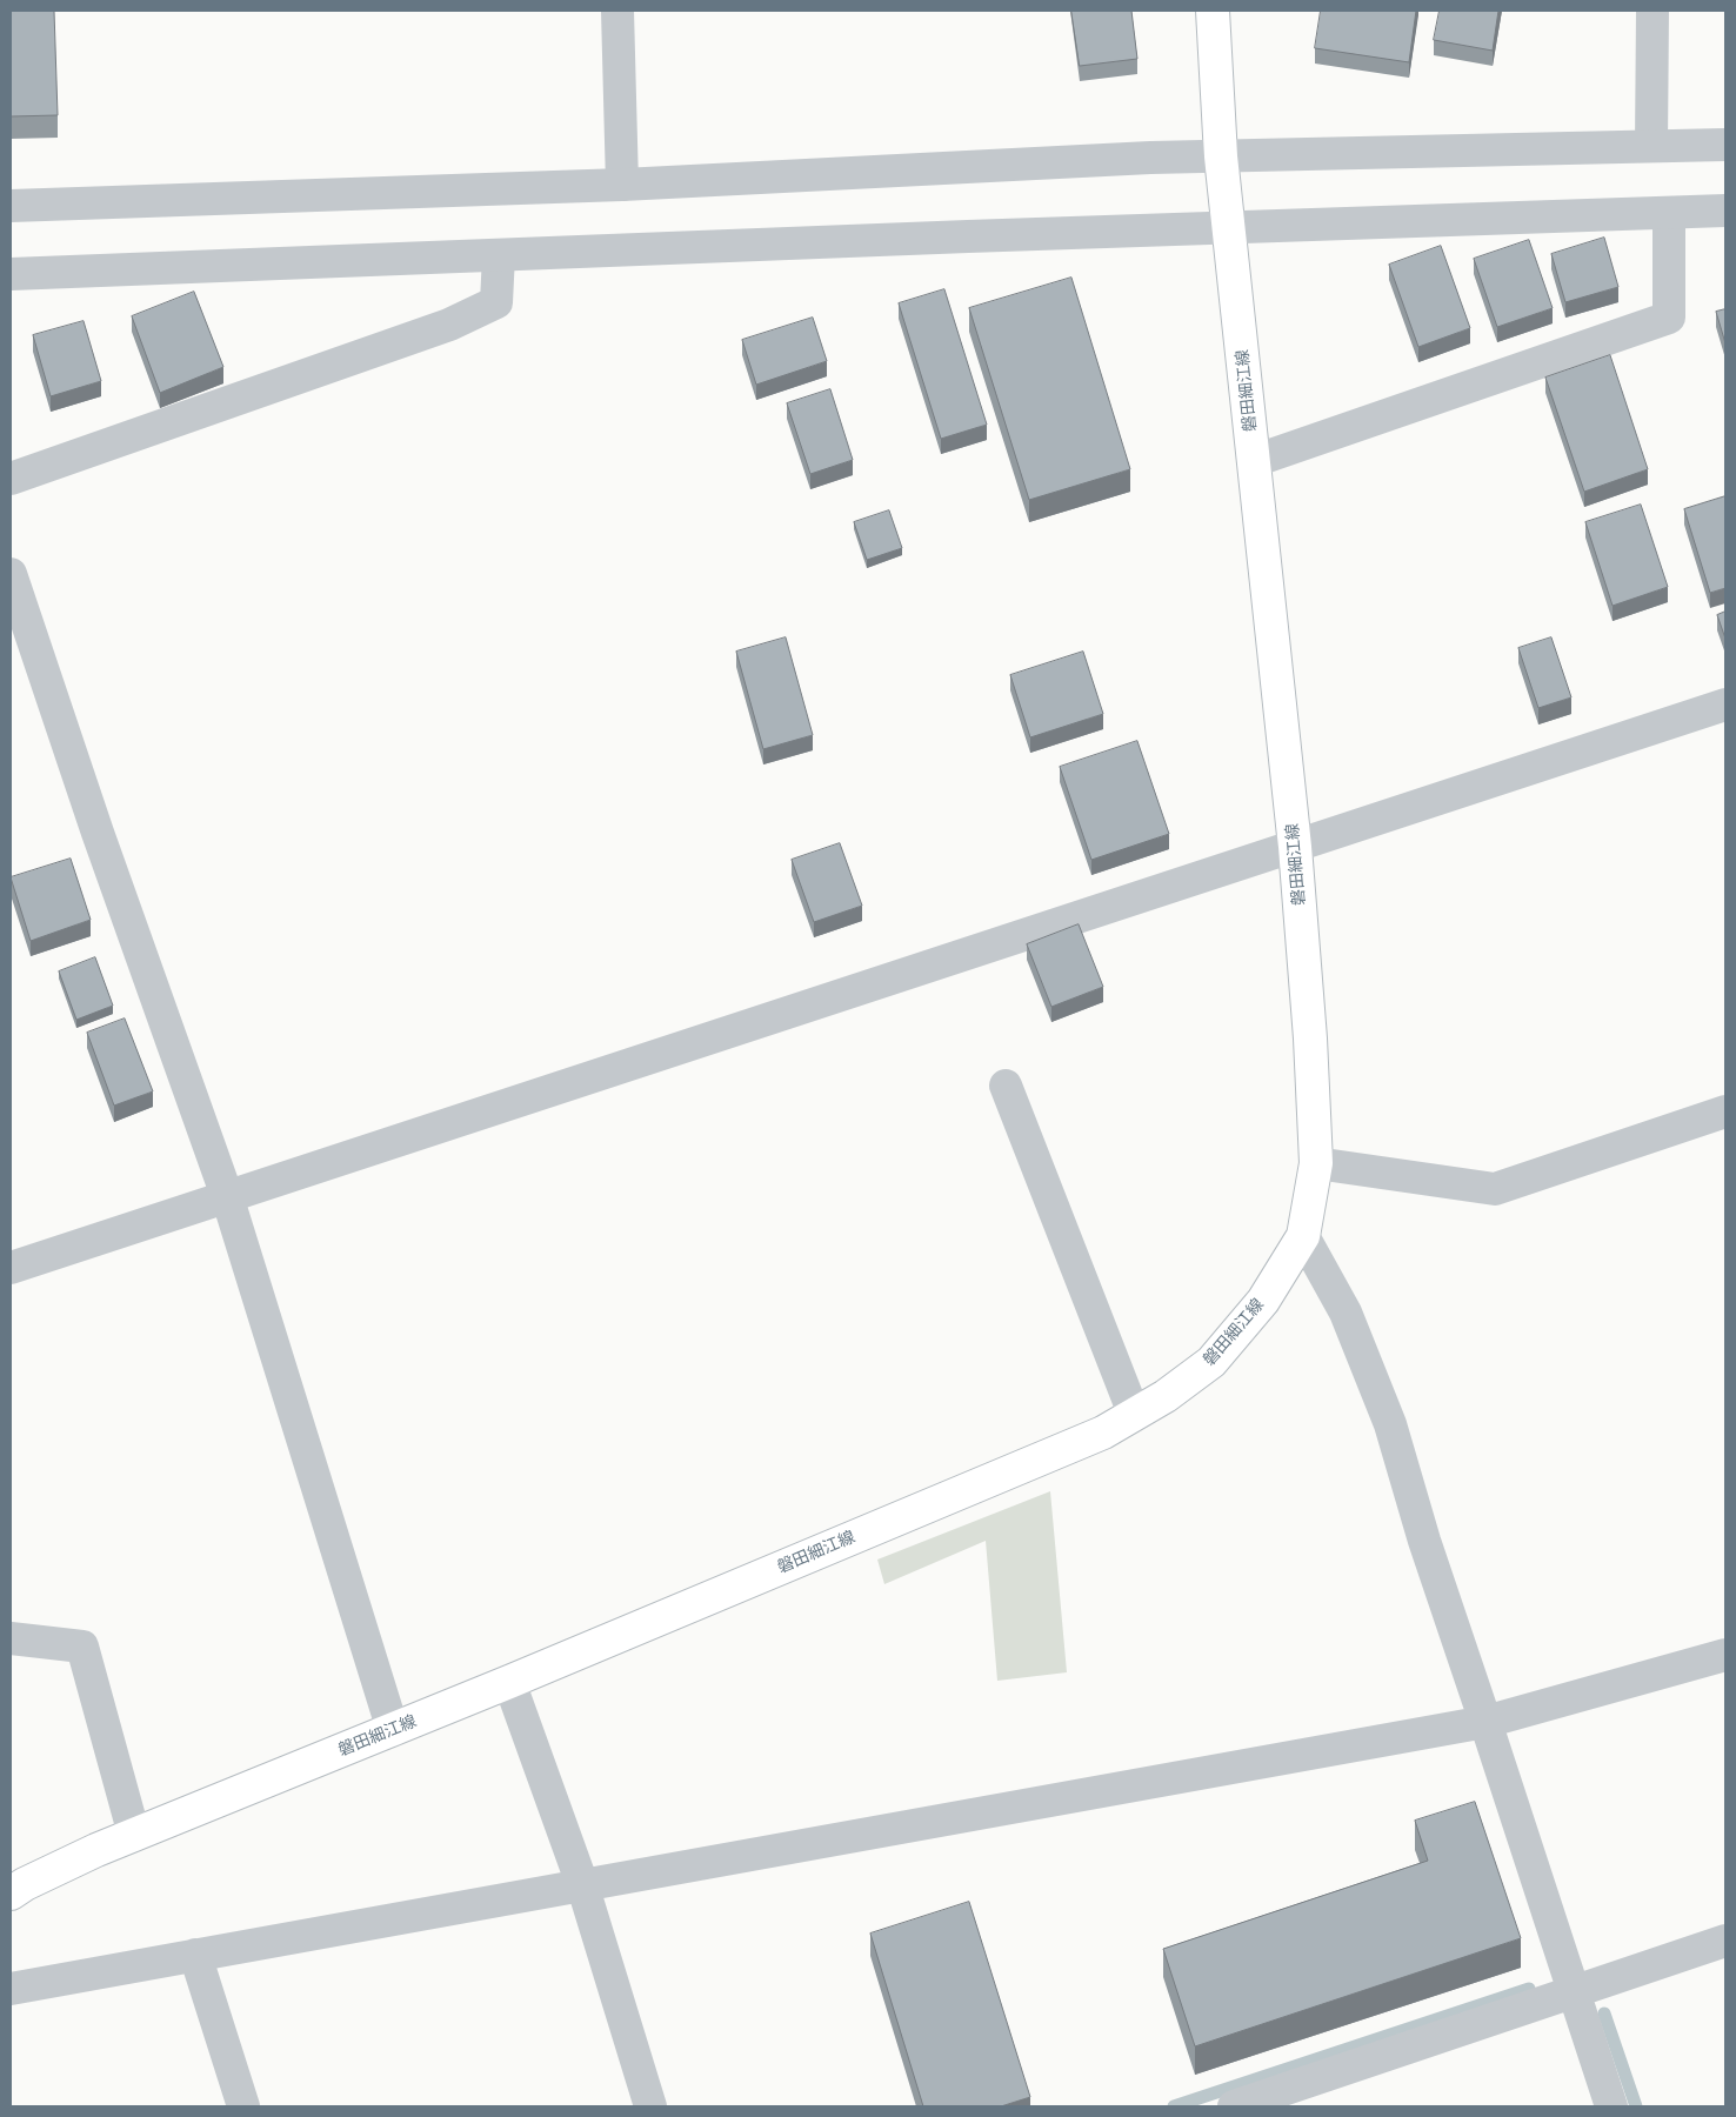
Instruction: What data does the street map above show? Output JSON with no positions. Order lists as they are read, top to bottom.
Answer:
{
  "streets": {
    "main road": ["磐田細江線"]
  }
}
